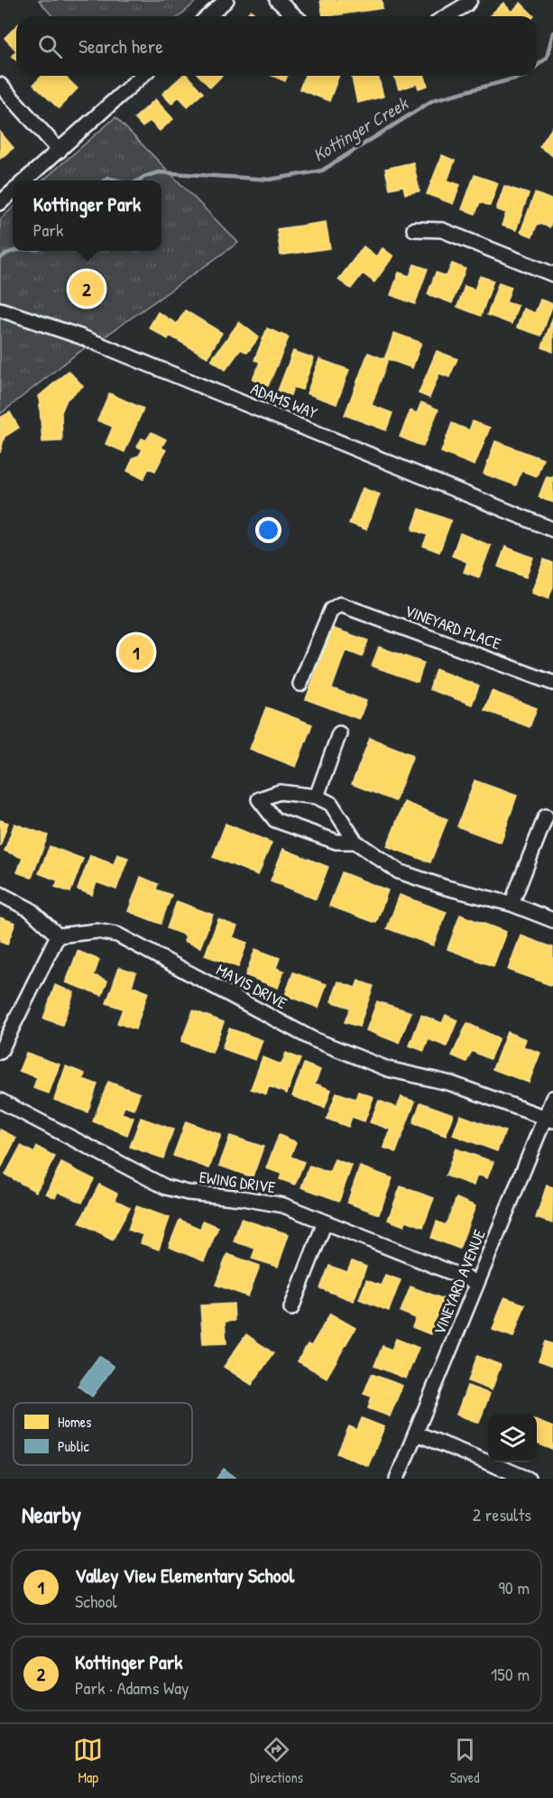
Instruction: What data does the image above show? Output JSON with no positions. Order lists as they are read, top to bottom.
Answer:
{
  "streets": {
    "street": [
      "ADAMS WAY",
      "VINEYARD PLACE",
      "MAVIS DRIVE",
      "EWING DRIVE",
      "VINEYARD AVENUE"
    ]
  },
  "crossings": [
    ["MAVIS DRIVE", "VINEYARD AVENUE"],
    ["EWING DRIVE", "VINEYARD AVENUE"]
  ],
  "water": ["Kottinger Creek"],
  "legend": ["Homes", "Public"],
  "page": {
    "search": "Search here",
    "popup": ["Kottinger Park", "Park"],
    "pins": ["2", "1"],
    "heading": ["Nearby", "2 results"],
    "list": [
      {
        "mark": "1",
        "name": "Valley View Elementary School",
        "note": "School",
        "value": "90 m"
      },
      {
        "mark": "2",
        "name": "Kottinger Park",
        "note": "Park · Adams Way",
        "value": "150 m"
      }
    ],
    "nav": ["Map", "Directions", "Saved"]
  }
}
